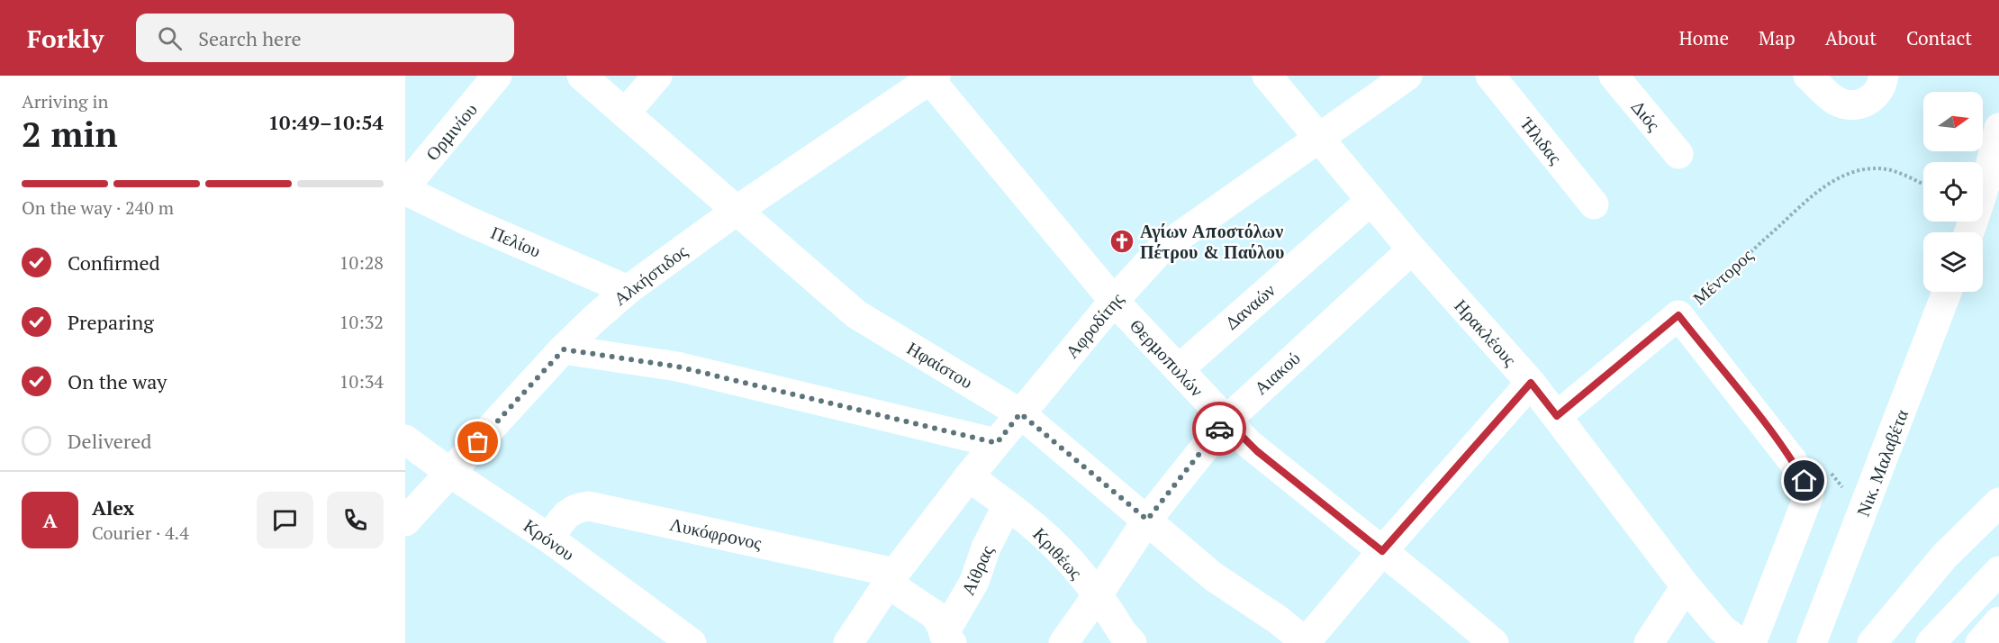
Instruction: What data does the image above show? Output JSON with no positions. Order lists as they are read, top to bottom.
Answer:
{
  "streets": {
    "street": [
      "Διός",
      "Ορμινίου",
      "Ήλιδας",
      "Πελίου",
      "Αλκήστιδος",
      "Μέντορος",
      "Δαναών",
      "Αφροδίτης",
      "Ηρακλέους",
      "Θερμοπυλών",
      "Ηφαίστου",
      "Αιακού",
      "Νικ. Μαλαβέτα",
      "Λυκόφρoνος",
      "Κρόνου",
      "Κριθέως",
      "Αίθρας"
    ]
  },
  "crossings": [
    ["Ορμινίου", "Πελίου"],
    ["Πελίου", "Αλκήστιδος"],
    ["Αλκήστιδος", "Θερμοπυλών"],
    ["Αλκήστιδος", "Ηφαίστου"],
    ["Αλκήστιδος", "Κρόνου"],
    ["Μέντορος", "Ηρακλέους"],
    ["Δαναών", "Ηρακλέους"],
    ["Δαναών", "Θερμοπυλών"],
    ["Αφροδίτης", "Ηρακλέους"],
    ["Αφροδίτης", "Θερμοπυλών"],
    ["Αφροδίτης", "Ηφαίστου"],
    ["Αφροδίτης", "Λυκόφρoνος"],
    ["Αφροδίτης", "Κριθέως"],
    ["Ηρακλέους", "Αιακού"],
    ["Θερμοπυλών", "Αιακού"],
    ["Ηφαίστου", "Αιακού"],
    ["Αιακού", "Κριθέως"],
    ["Λυκόφρoνος", "Κρόνου"],
    ["Λυκόφρoνος", "Αίθρας"],
    ["Κριθέως", "Αίθρας"]
  ],
  "places": {
    "church": ["Αγίων Αποστόλων Πέτρου & Παύλου"]
  },
  "north": "right",
  "page": {
    "header": "Forkly",
    "search": "Search here",
    "nav": [
      "Home",
      "Map",
      "About",
      "Contact"
    ],
    "heading": ["2 min", "Arriving in", "10:49–10:54"],
    "panel": ["Alex", "Courier · 4.4"],
    "bar": "On the way · 240 m",
    "list": [
      ["Confirmed", "10:28"],
      ["Preparing", "10:32"],
      ["On the way", "10:34"],
      "Delivered"
    ],
    "round": "A"
  }
}
